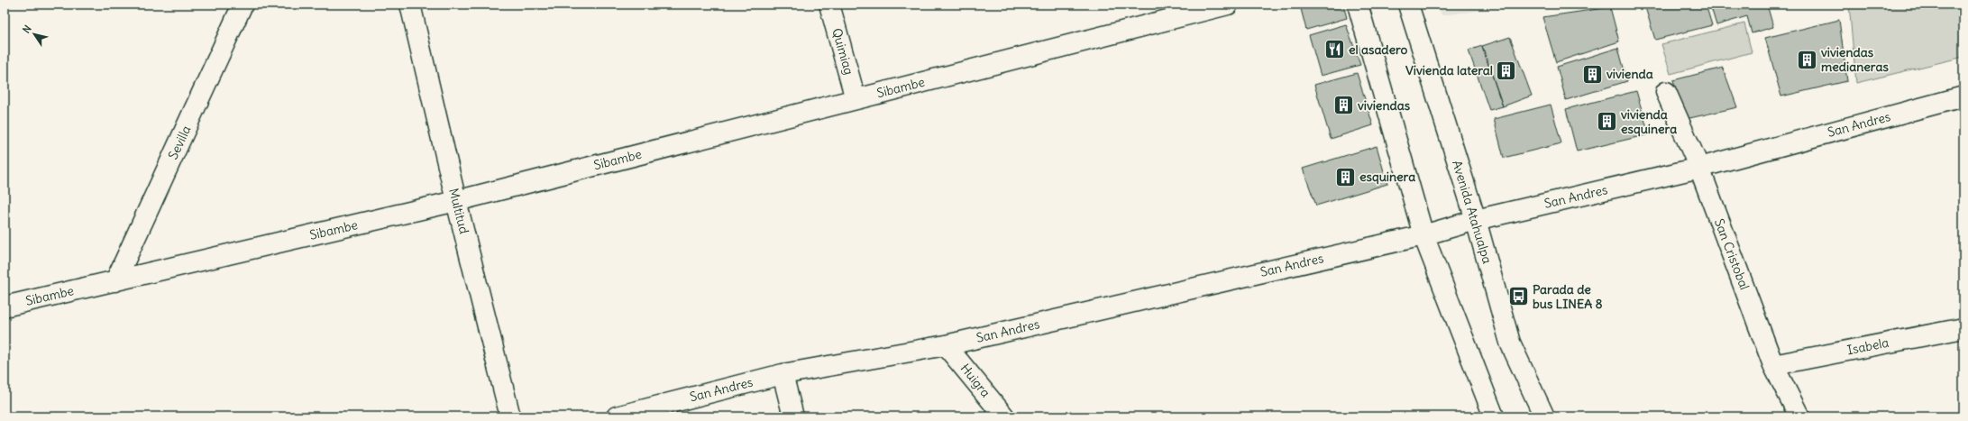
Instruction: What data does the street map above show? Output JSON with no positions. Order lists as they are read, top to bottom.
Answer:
{
  "streets": {
    "street": [
      "Quimiag",
      "Sibambe",
      "San Andres",
      "Sevilla",
      "Multitud",
      "Avenida Atahualpa",
      "San Cristobal",
      "Isabela",
      "Huigra"
    ]
  },
  "crossings": [
    ["Quimiag", "Sibambe"],
    ["Sibambe", "Sevilla"],
    ["Sibambe", "Multitud"],
    ["San Andres", "Avenida Atahualpa"],
    ["San Andres", "San Cristobal"],
    ["San Andres", "Huigra"],
    ["San Cristobal", "Isabela"]
  ],
  "places": {
    "restaurant": ["el asadero"],
    "building": [
      "viviendas medianeras",
      "Vivienda lateral",
      "vivienda",
      "viviendas",
      "vivienda esquinera",
      "esquinera"
    ],
    "bus stop": ["Parada de bus LINEA 8"]
  },
  "north": "top left"
}
